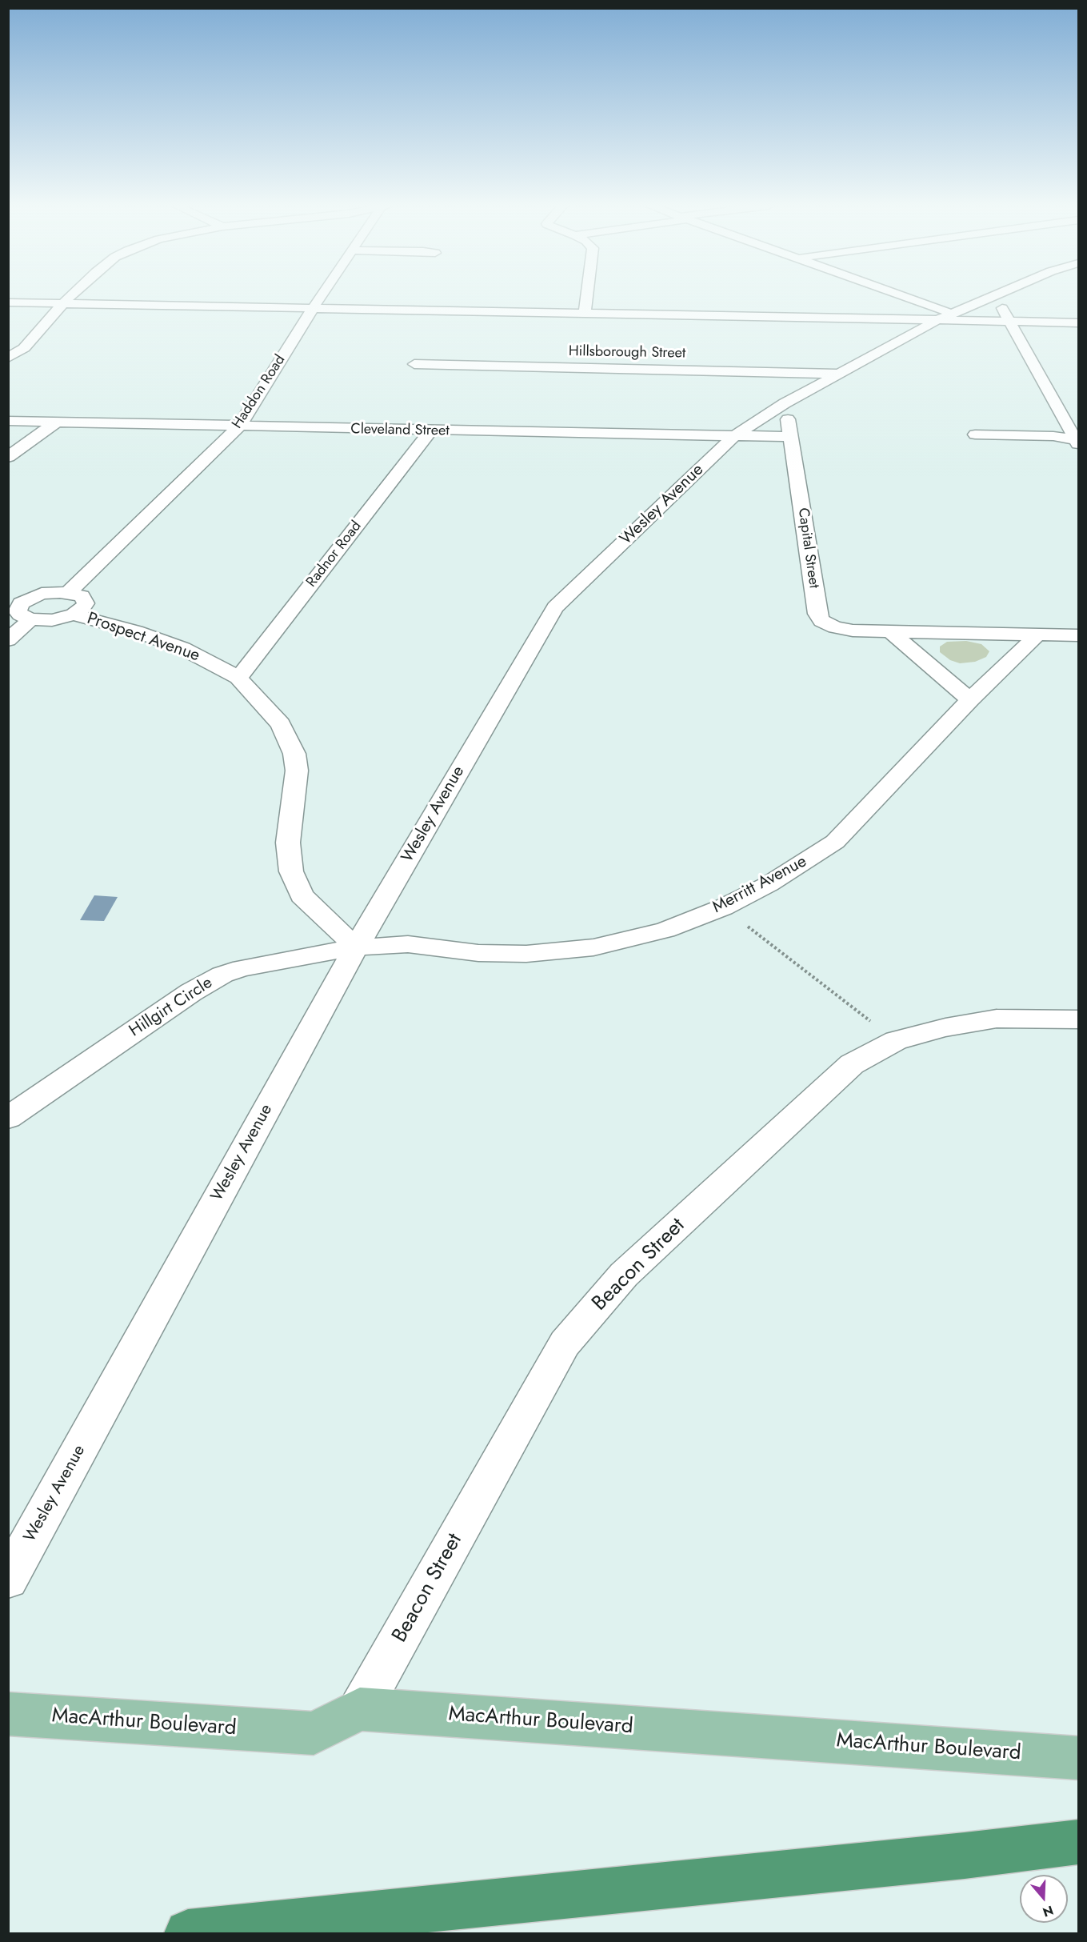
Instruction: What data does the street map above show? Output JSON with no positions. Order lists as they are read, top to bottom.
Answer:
{
  "streets": {
    "main road": ["MacArthur Boulevard"],
    "street": [
      "Hillsborough Street",
      "Haddon Road",
      "Cleveland Street",
      "Wesley Avenue",
      "Capital Street",
      "Radnor Road",
      "Prospect Avenue",
      "Merritt Avenue",
      "Hillgirt Circle",
      "Beacon Street"
    ]
  },
  "crossings": [
    ["Hillsborough Street", "Wesley Avenue"],
    ["Haddon Road", "Cleveland Street"],
    ["Cleveland Street", "Wesley Avenue"],
    ["Cleveland Street", "Capital Street"],
    ["Cleveland Street", "Radnor Road"],
    ["Wesley Avenue", "Capital Street"],
    ["Wesley Avenue", "Prospect Avenue"],
    ["Wesley Avenue", "Merritt Avenue"],
    ["Wesley Avenue", "Hillgirt Circle"],
    ["Capital Street", "Merritt Avenue"],
    ["Radnor Road", "Prospect Avenue"],
    ["Prospect Avenue", "Merritt Avenue"],
    ["Prospect Avenue", "Hillgirt Circle"],
    ["Merritt Avenue", "Hillgirt Circle"],
    ["Beacon Street", "MacArthur Boulevard"]
  ],
  "north": "bottom"
}
